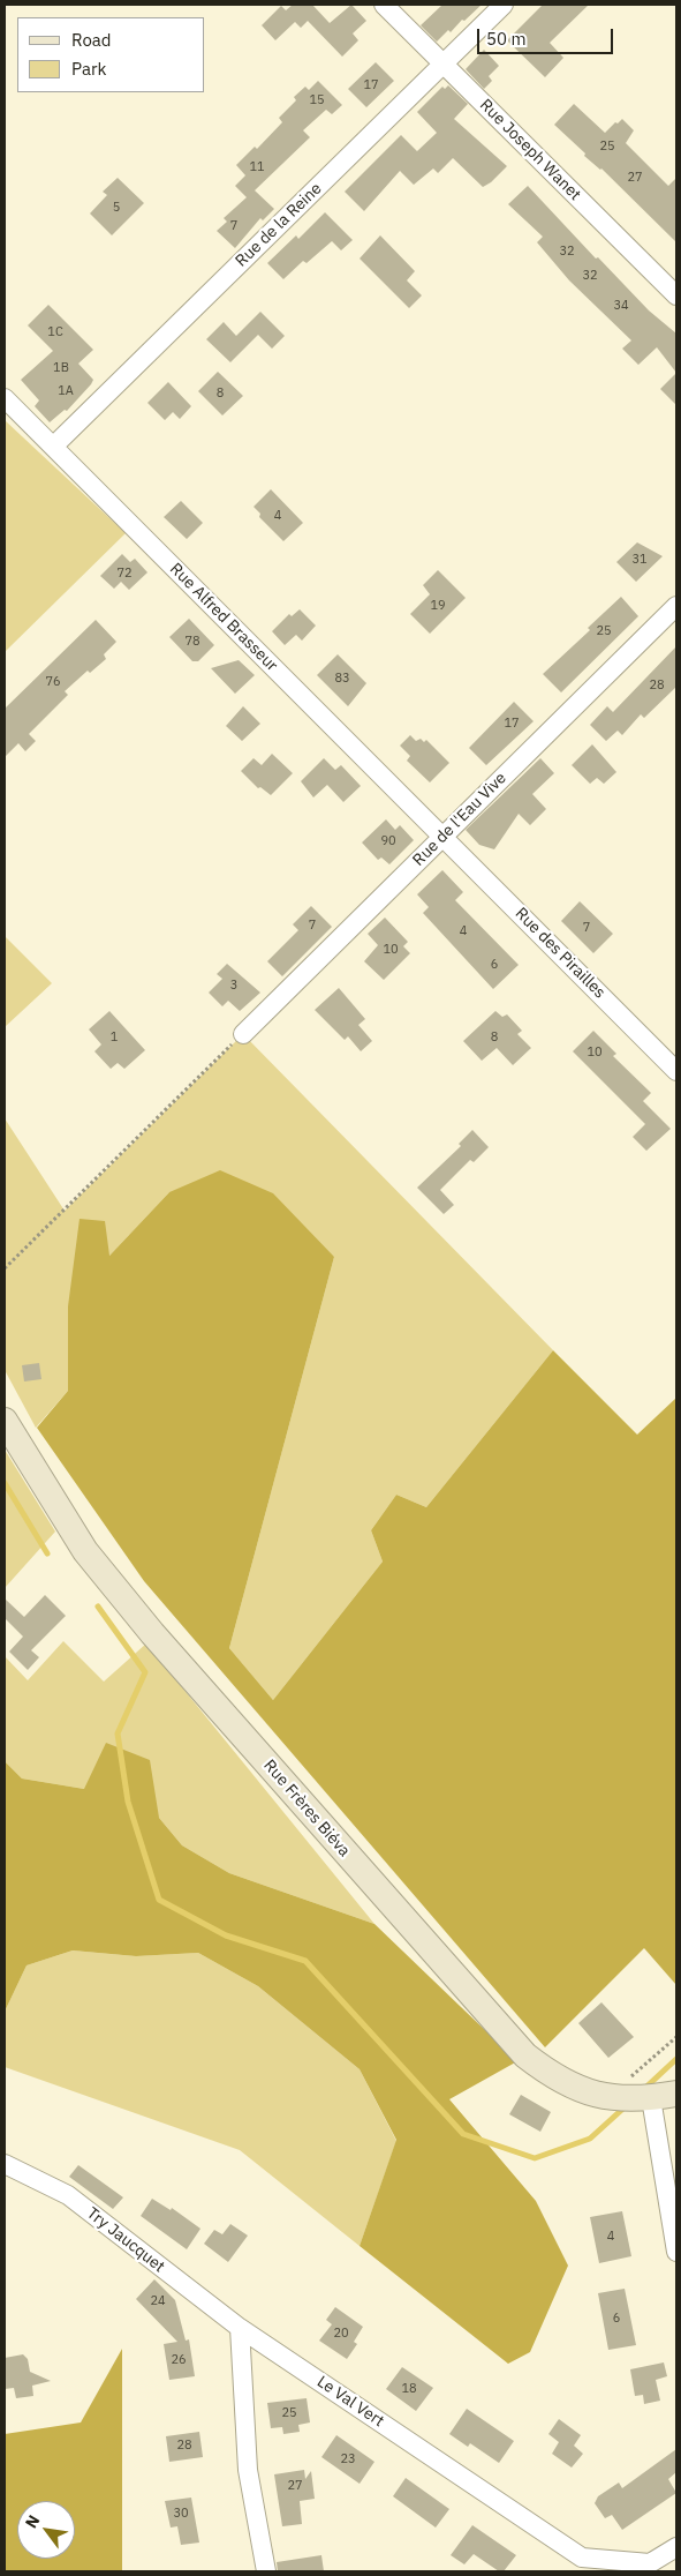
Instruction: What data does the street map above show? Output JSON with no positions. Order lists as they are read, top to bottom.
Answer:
{
  "streets": {
    "street": [
      "Rue Joseph Wanet",
      "Rue de la Reine",
      "Rue Alfred Brasseur",
      "Rue de l'Eau Vive",
      "Rue des Pirailles",
      "Rue Frères Biéva",
      "Try Jaucquet",
      "Le Val Vert"
    ]
  },
  "crossings": [
    ["Rue Joseph Wanet", "Rue de la Reine"],
    ["Rue de la Reine", "Rue Alfred Brasseur"],
    ["Rue Alfred Brasseur", "Rue de l'Eau Vive"],
    ["Rue Alfred Brasseur", "Rue des Pirailles"],
    ["Rue de l'Eau Vive", "Rue des Pirailles"],
    ["Try Jaucquet", "Le Val Vert"]
  ],
  "house_numbers": [
    "17",
    "15",
    "25",
    "11",
    "27",
    "5",
    "7",
    "32",
    "32",
    "34",
    "1C",
    "1B",
    "1A",
    "8",
    "4",
    "31",
    "72",
    "19",
    "25",
    "78",
    "83",
    "76",
    "28",
    "17",
    "90",
    "7",
    "7",
    "4",
    "10",
    "6",
    "3",
    "1",
    "8",
    "10",
    "4",
    "24",
    "6",
    "20",
    "26",
    "18",
    "25",
    "28",
    "23",
    "27",
    "30"
  ],
  "legend": ["Road", "Park"],
  "scale_bar": "50 m",
  "north": "top left"
}
